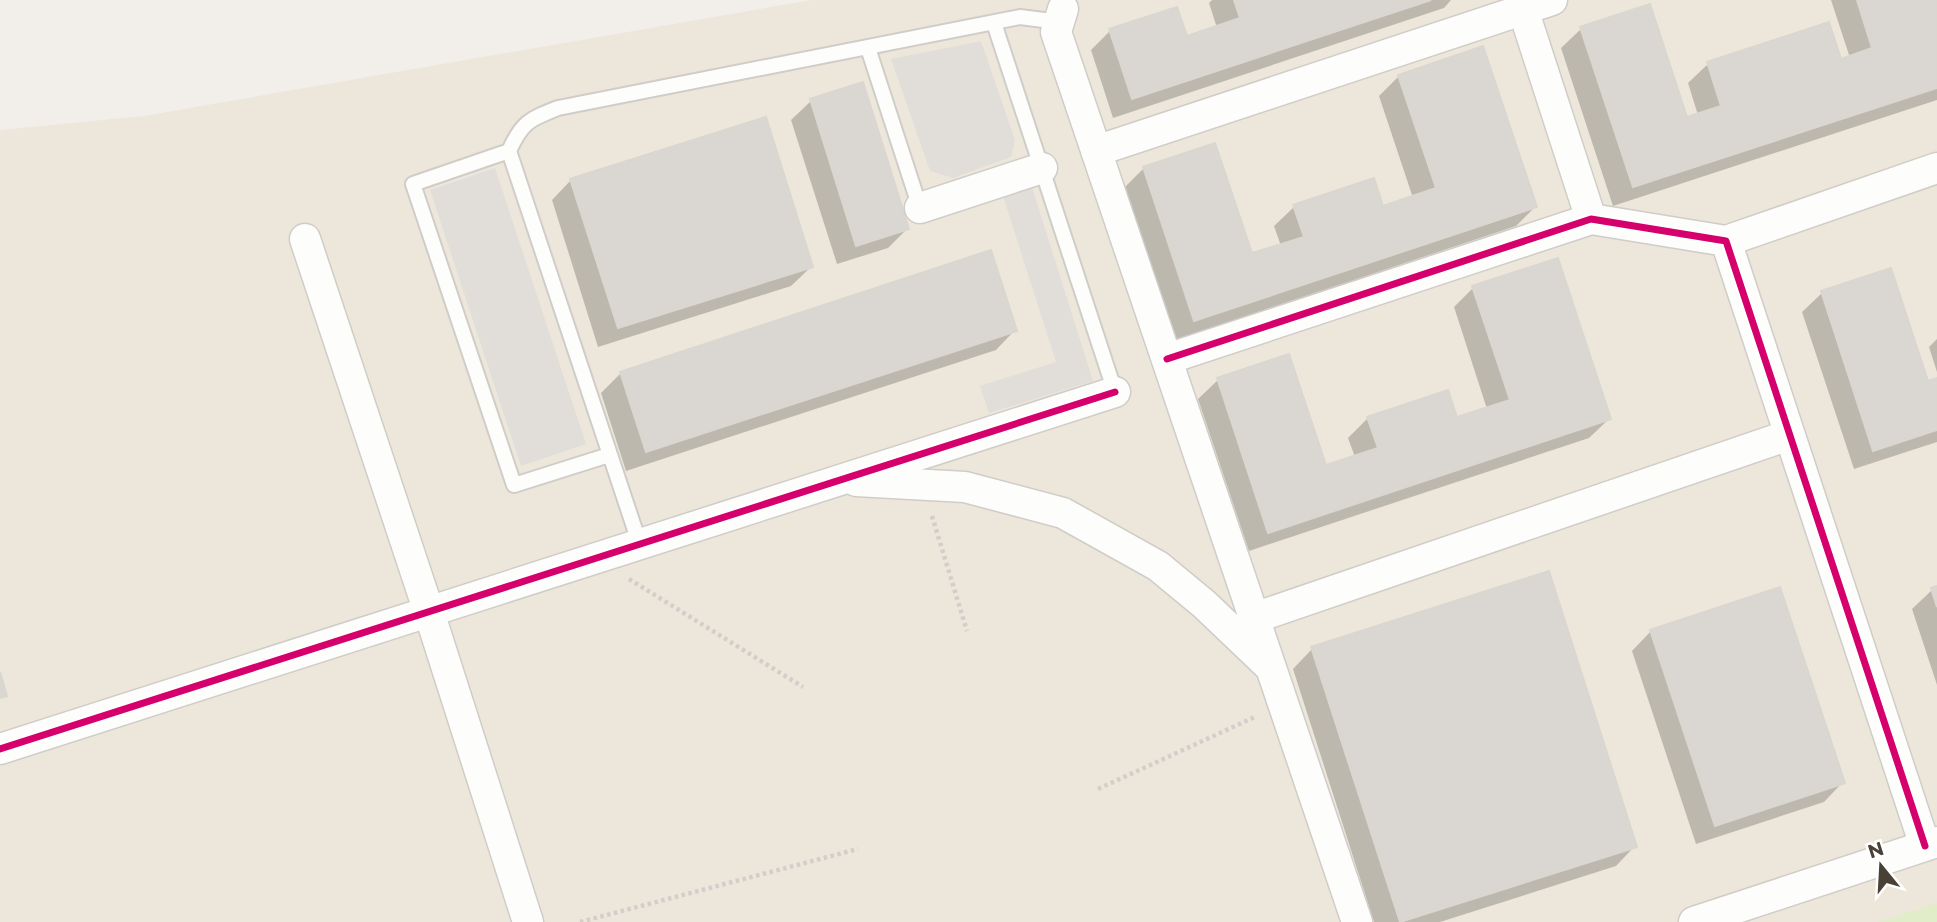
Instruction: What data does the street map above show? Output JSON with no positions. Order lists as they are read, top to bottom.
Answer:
{
  "north": "top"
}
